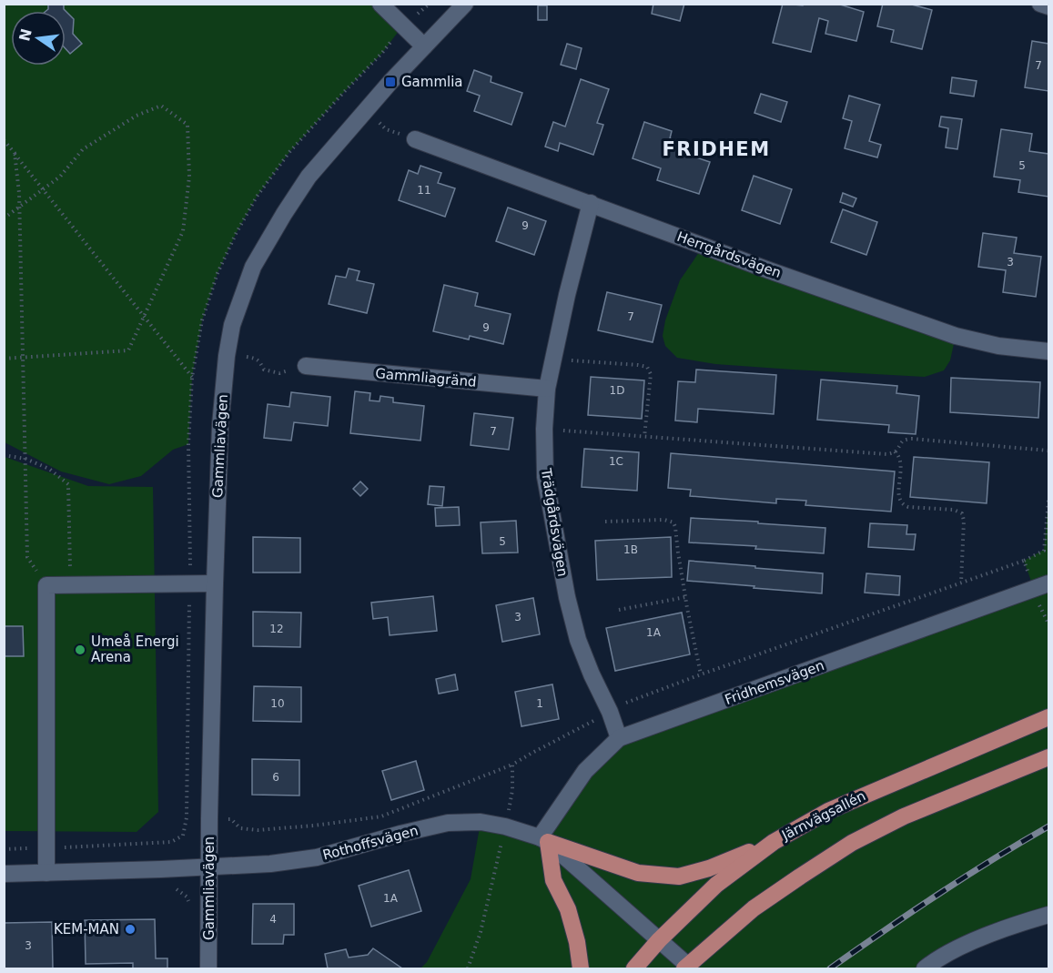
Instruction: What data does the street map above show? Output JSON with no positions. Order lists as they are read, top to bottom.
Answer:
{
  "streets": {
    "main road": ["Järnvägsallén"],
    "street": [
      "Herrgårdsvägen",
      "Gammliagränd",
      "Gammliavägen",
      "Trädgårdsvägen",
      "Fridhemsvägen",
      "Rothoffsvägen"
    ]
  },
  "crossings": [
    ["Herrgårdsvägen", "Trädgårdsvägen"],
    ["Gammliagränd", "Trädgårdsvägen"],
    ["Gammliavägen", "Rothoffsvägen"],
    ["Trädgårdsvägen", "Fridhemsvägen"],
    ["Fridhemsvägen", "Rothoffsvägen"],
    ["Järnvägsallén", "Rothoffsvägen"]
  ],
  "districts": ["FRIDHEM"],
  "places": {
    "transit": ["Gammlia"],
    "other": ["Umeå Energi Arena", "KEM-MAN"]
  },
  "house_numbers": [
    "7",
    "5",
    "11",
    "9",
    "3",
    "7",
    "9",
    "1D",
    "7",
    "1C",
    "5",
    "1B",
    "3",
    "12",
    "1A",
    "10",
    "1",
    "6",
    "1A",
    "4",
    "3"
  ],
  "north": "left"
}
